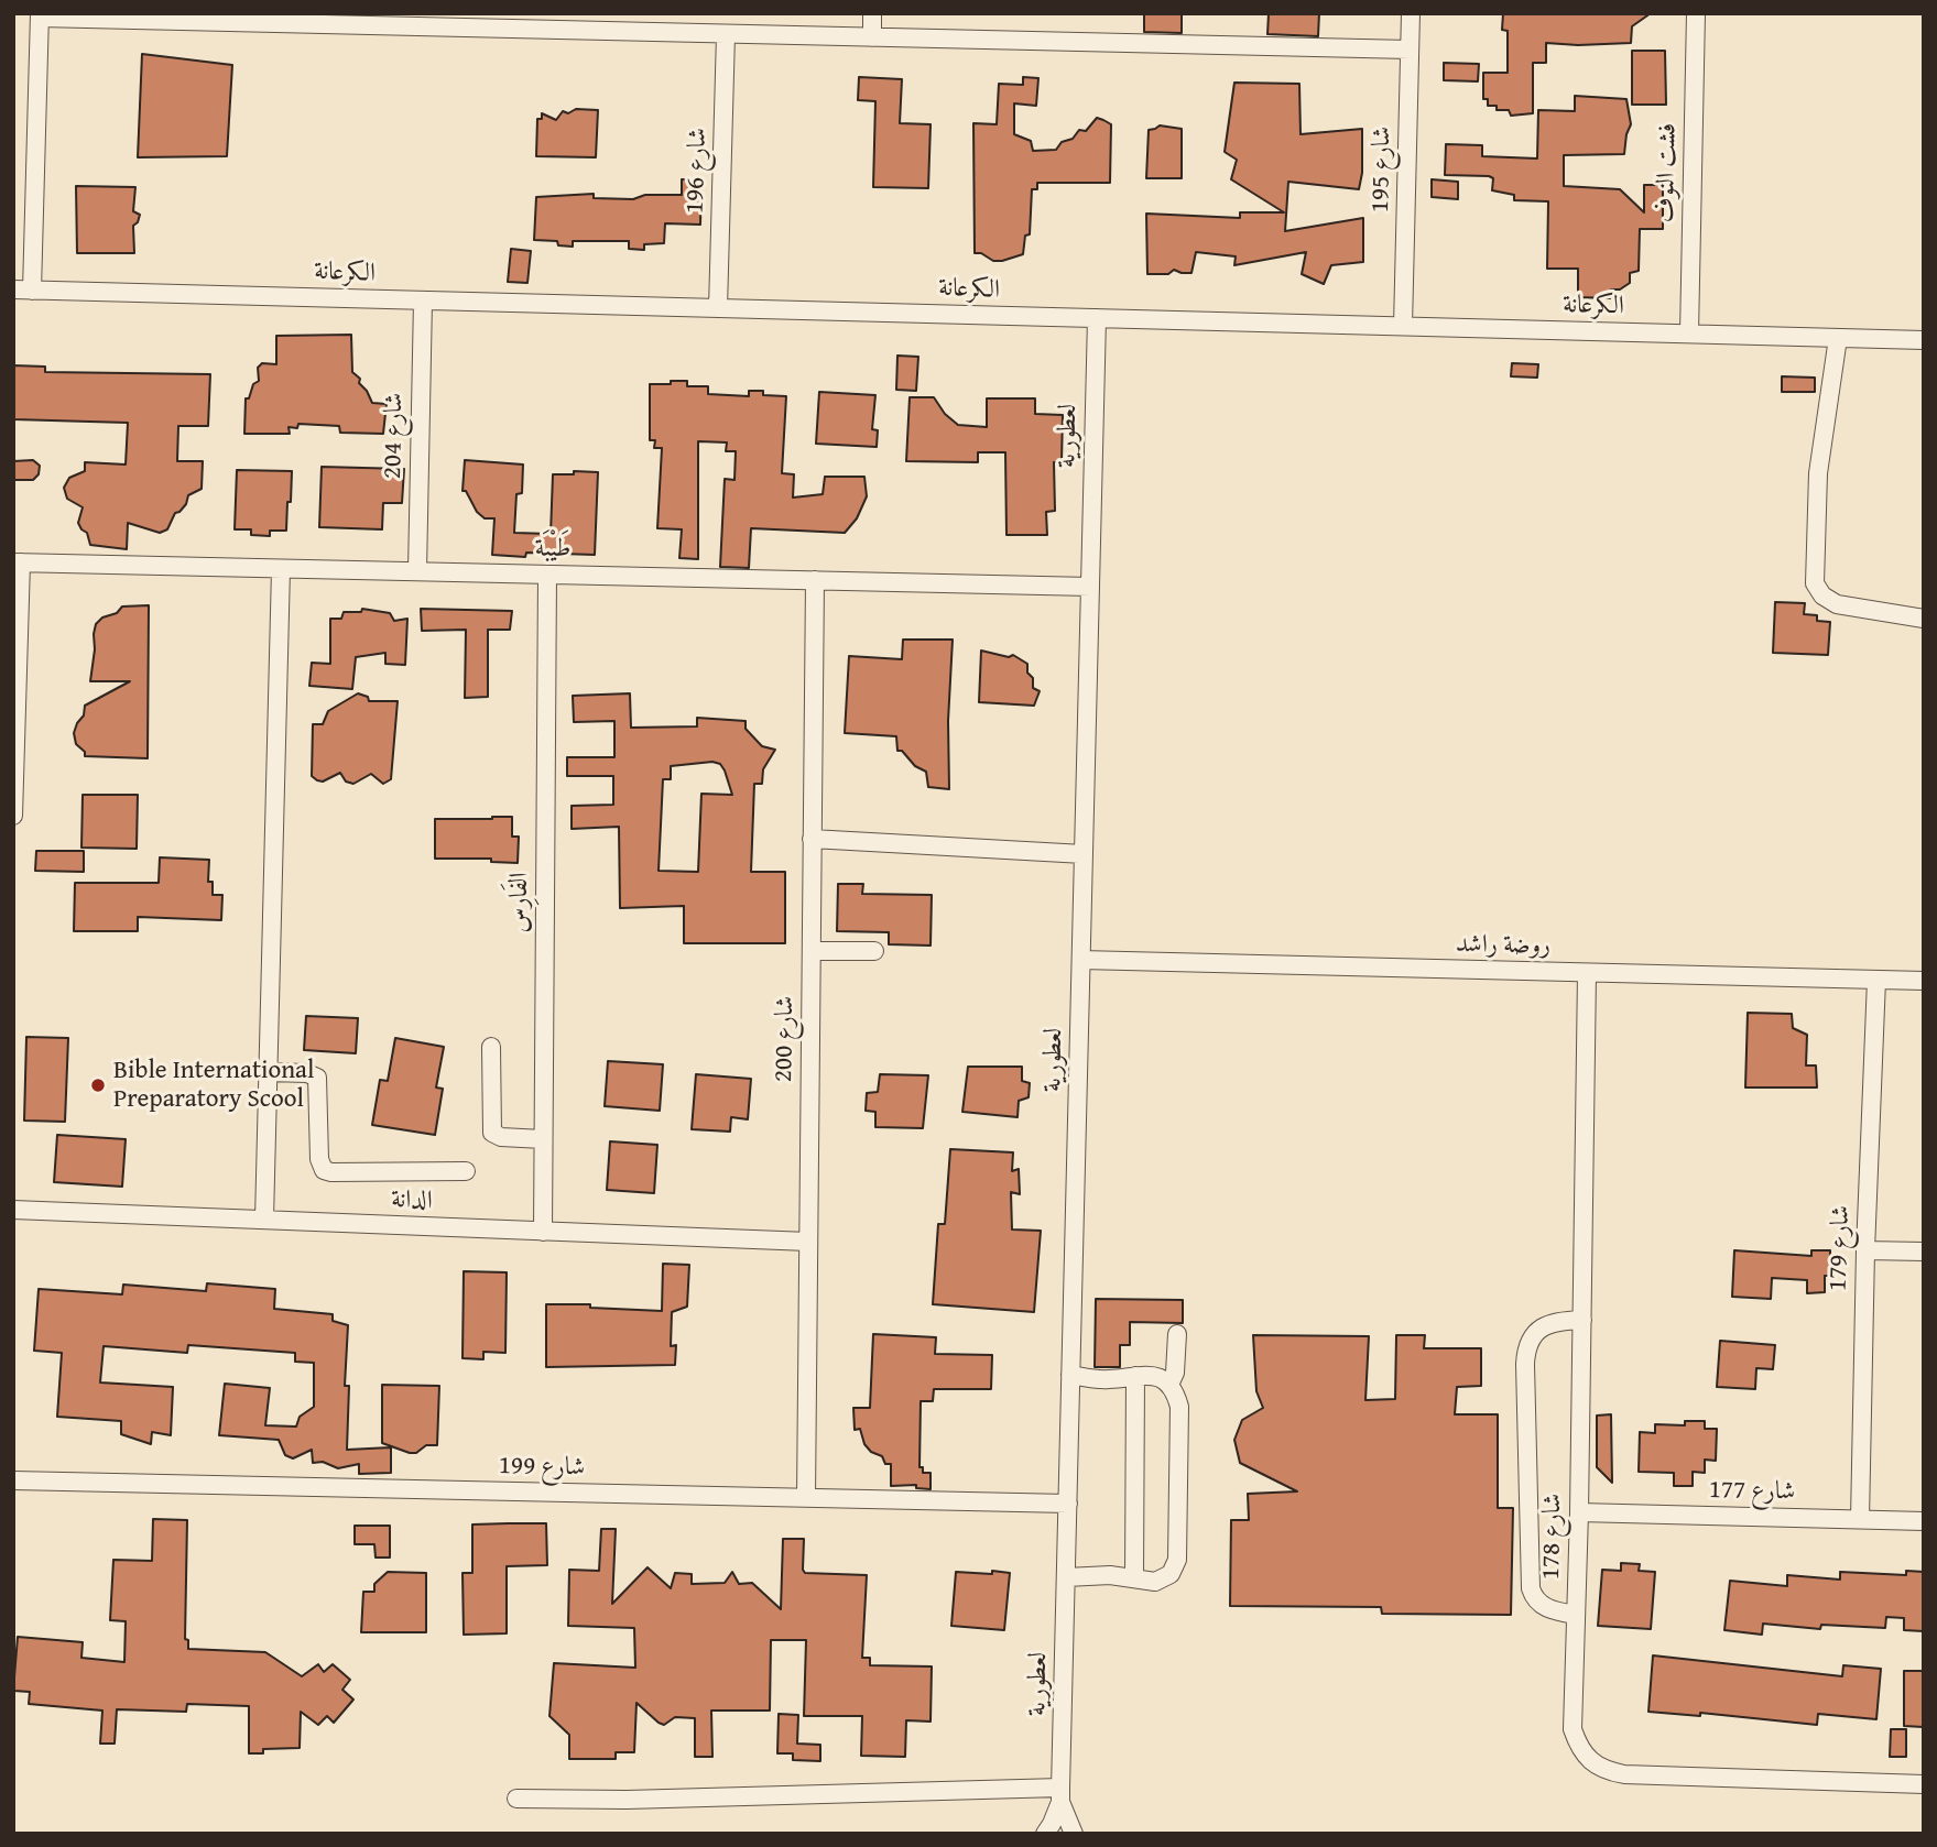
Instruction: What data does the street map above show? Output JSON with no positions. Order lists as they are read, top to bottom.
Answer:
{
  "streets": {
    "street": [
      "شارع 195",
      "شارع 196",
      "فشت النوف",
      "الكرعانة",
      "شارع 204",
      "لعطورية",
      "طَيْبَة",
      "الفَارِس",
      "روضة راشد",
      "شارع 200",
      "الدانة",
      "شارع 179",
      "شارع 199",
      "شارع 177",
      "شارع 178"
    ]
  },
  "crossings": [
    ["شارع 195", "الكرعانة"],
    ["شارع 196", "الكرعانة"],
    ["فشت النوف", "الكرعانة"],
    ["الكرعانة", "شارع 204"],
    ["الكرعانة", "لعطورية"],
    ["شارع 204", "طَيْبَة"],
    ["لعطورية", "طَيْبَة"],
    ["لعطورية", "روضة راشد"],
    ["لعطورية", "شارع 199"],
    ["طَيْبَة", "الفَارِس"],
    ["طَيْبَة", "شارع 200"],
    ["الفَارِس", "الدانة"],
    ["روضة راشد", "شارع 179"],
    ["روضة راشد", "شارع 178"],
    ["شارع 200", "الدانة"],
    ["شارع 200", "شارع 199"],
    ["شارع 179", "شارع 177"],
    ["شارع 177", "شارع 178"]
  ],
  "places": ["Bible International Preparatory Scool"]
}
